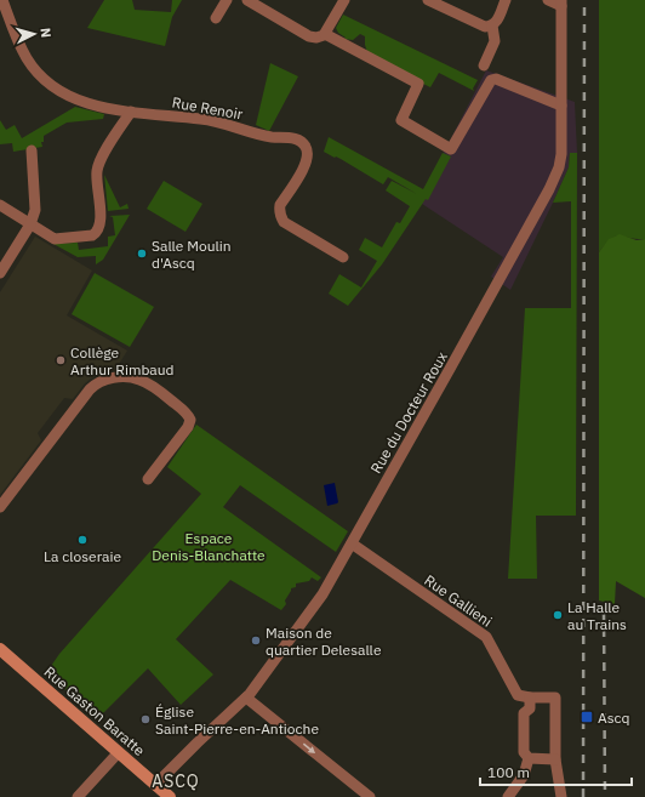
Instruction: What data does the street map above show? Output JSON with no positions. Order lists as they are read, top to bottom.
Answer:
{
  "streets": {
    "street": [
      "Rue Renoir",
      "Rue du Docteur Roux",
      "Rue Gallieni",
      "Rue Gaston Baratte"
    ]
  },
  "crossings": [
    ["Rue du Docteur Roux", "Rue Gallieni"],
    ["Rue du Docteur Roux", "Rue Gaston Baratte"]
  ],
  "districts": ["ASCQ"],
  "parks": ["Espace Denis-Blanchatte"],
  "places": {
    "other": [
      "Salle Moulin d'Ascq",
      "Collège Arthur Rimbaud",
      "La closeraie",
      "La Halle au Trains",
      "Maison de quartier Delesalle",
      "Église Saint-Pierre-en-Antioche"
    ],
    "transit": ["Ascq"]
  },
  "scale_bar": "100 m",
  "north": "right"
}
